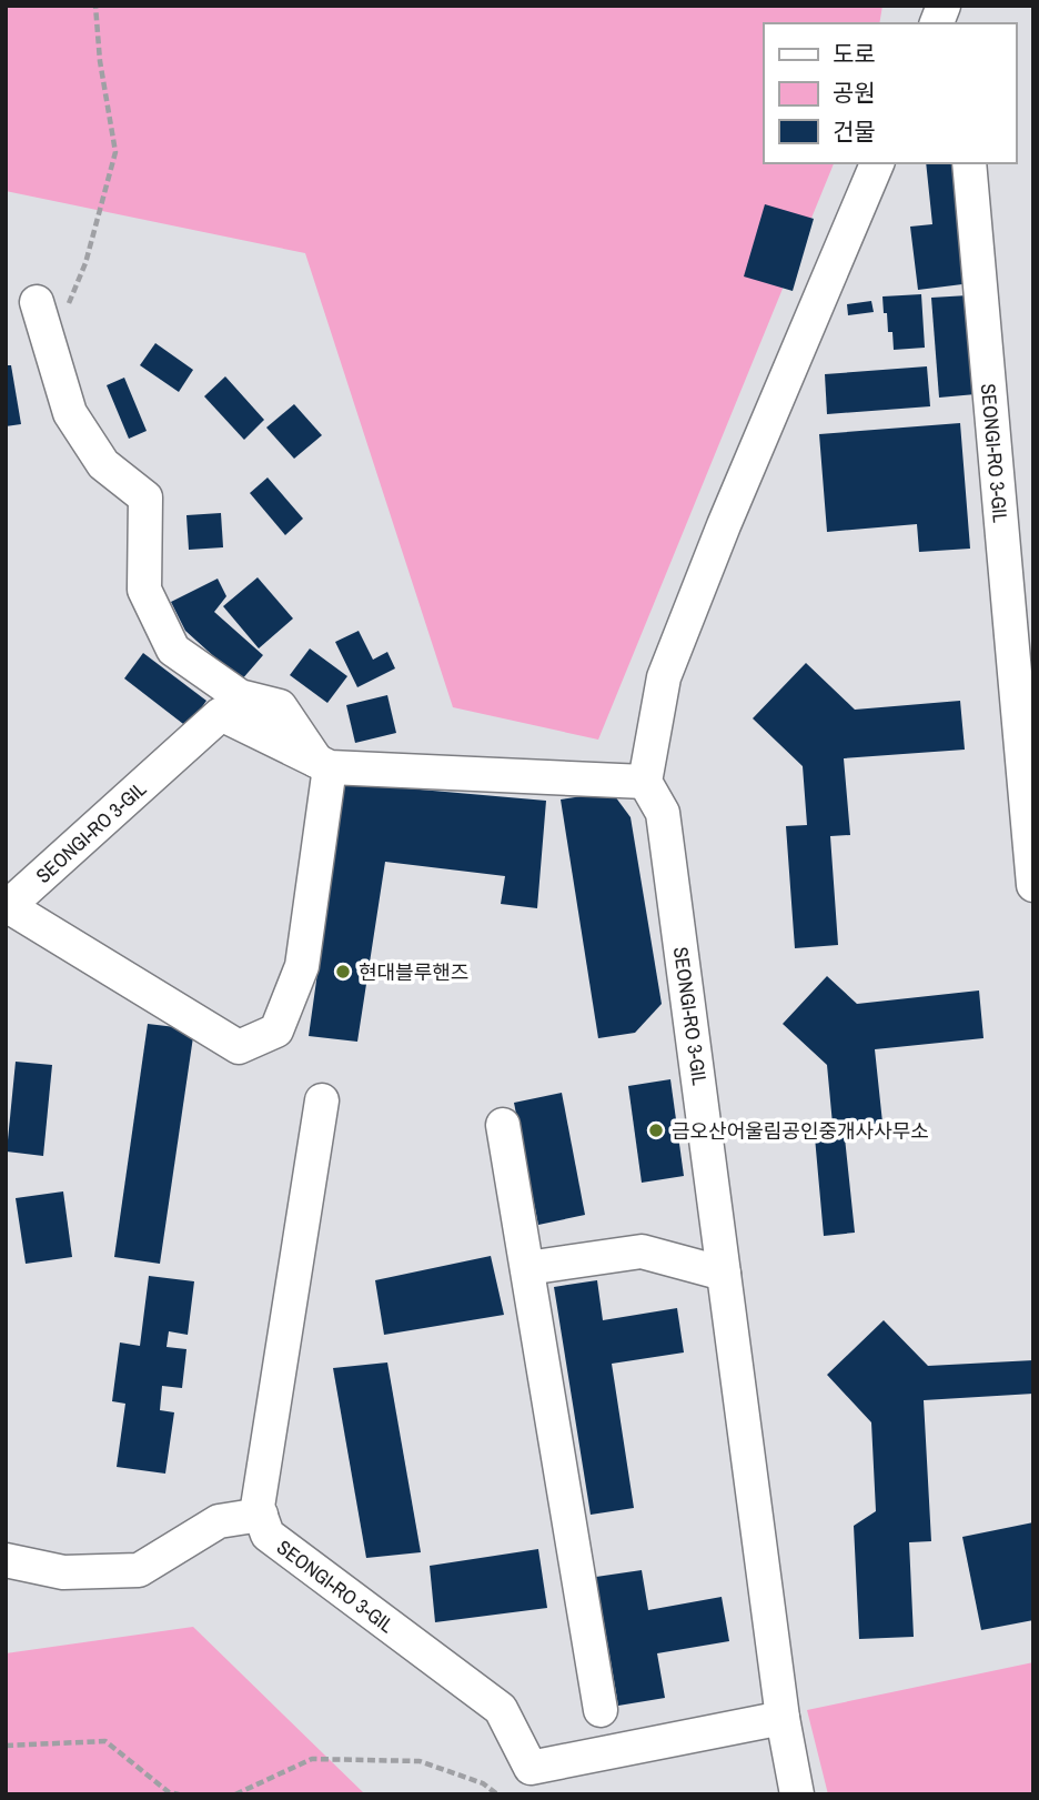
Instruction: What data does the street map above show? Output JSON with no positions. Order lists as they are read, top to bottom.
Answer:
{
  "streets": {
    "street": ["SEONGI-RO 3-GIL"]
  },
  "places": ["현대블루핸즈", "금오산어울림공인중개사사무소"],
  "legend": ["도로", "공원", "건물"]
}
